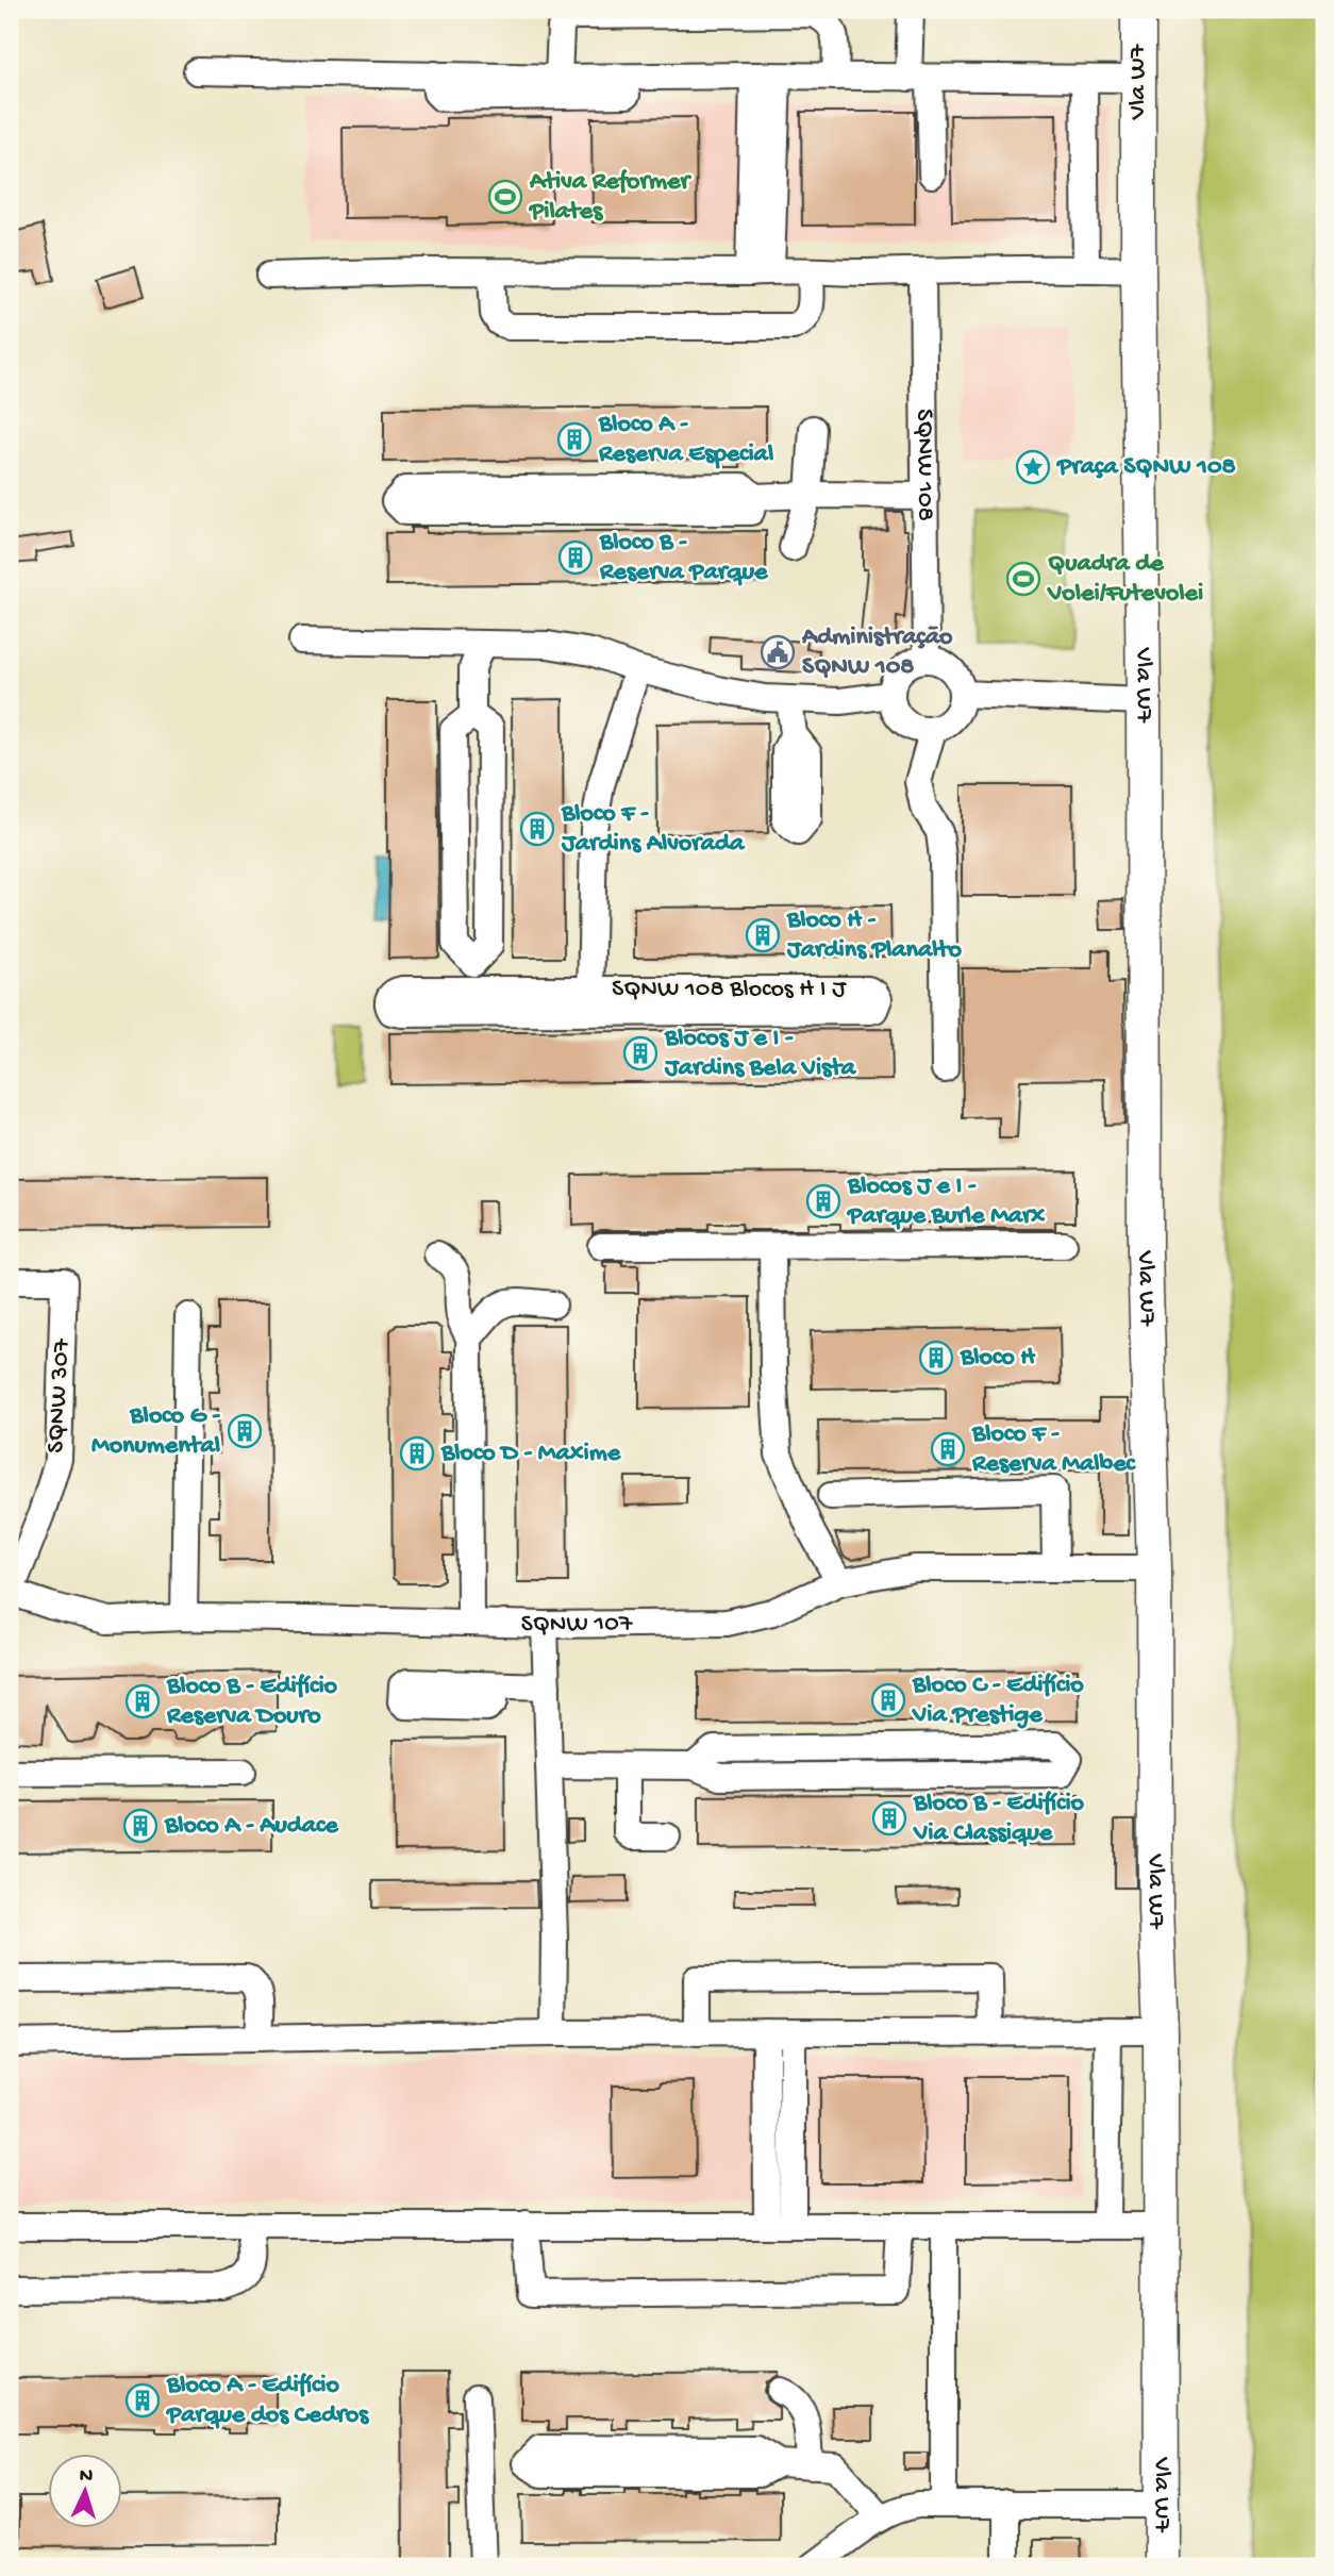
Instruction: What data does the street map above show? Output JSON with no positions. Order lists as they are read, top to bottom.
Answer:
{
  "streets": {
    "main road": ["Vla W7"],
    "street": [
      "SQNW 108",
      "SQNW 108 Blocos H I J",
      "SQNW 307",
      "SQNW 107"
    ]
  },
  "crossings": [
    ["Vla W7", "SQNW 107"],
    ["SQNW 307", "SQNW 107"]
  ],
  "places": {
    "sports": ["Ativa Reformer Pilates", "Quadra de Volei/Futevolei"],
    "building": [
      "Bloco A - Reserva Especial",
      "Bloco B - Reserva Parque",
      "Bloco F - Jardins Alvorada",
      "Bloco H - Jardins Planalto",
      "Blocos J e I - Jardins Bela Vista",
      "Blocos J e I - Parque Burle Marx",
      "Bloco H",
      "Bloco G - Monumental",
      "Bloco F - Reserva Malbec",
      "Bloco D - Maxime",
      "Bloco C - Edifício Via Prestige",
      "Bloco B - Edifício Reserva Douro",
      "Bloco B - Edifício Via Classique",
      "Bloco A - Audace",
      "Bloco A - Edifício Parque dos Cedros"
    ],
    "place": ["Praça SQNW 108"],
    "public building": ["Administração SQNW 108"]
  },
  "north": "top"
}
